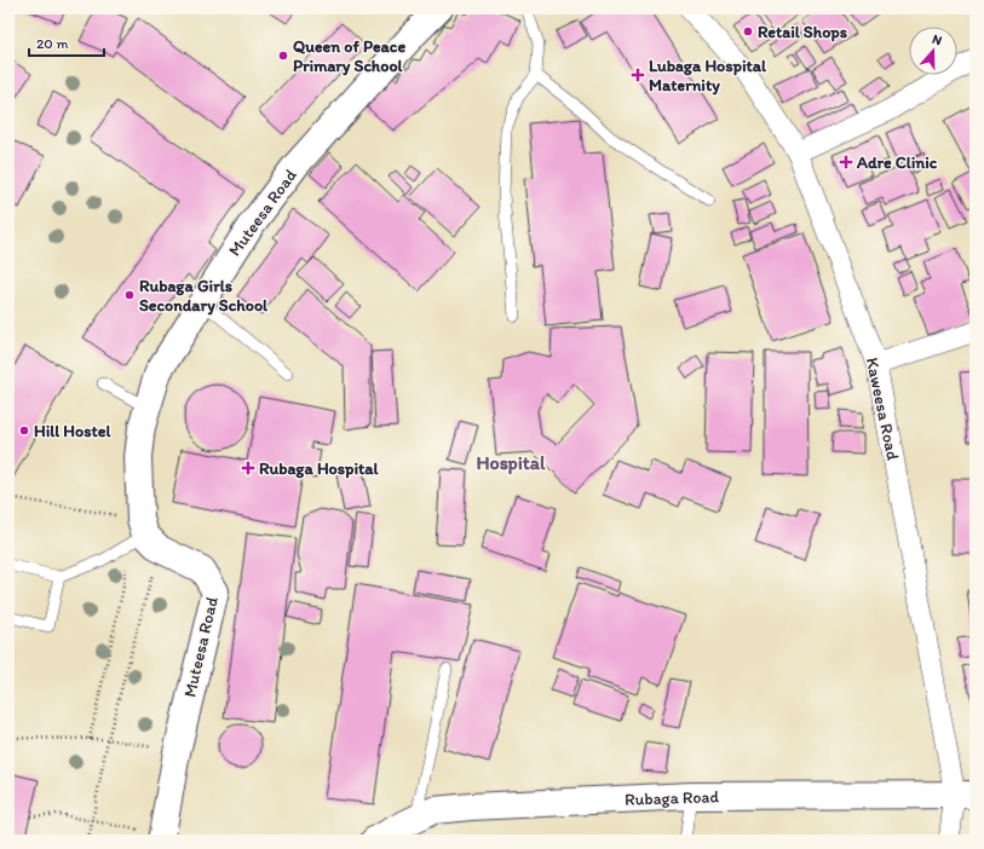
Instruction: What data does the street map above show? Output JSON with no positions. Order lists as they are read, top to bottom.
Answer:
{
  "streets": {
    "street": ["Muteesa Road", "Kaweesa Road", "Rubaga Road"]
  },
  "crossings": [
    ["Kaweesa Road", "Rubaga Road"]
  ],
  "districts": ["Hospital"],
  "places": {
    "other": [
      "Retail Shops",
      "Queen of Peace Primary School",
      "Rubaga Girls Secondary School",
      "Hill Hostel"
    ],
    "health": ["Lubaga Hospital Maternity", "Adre Clinic", "Rubaga Hospital"]
  },
  "scale_bar": "20 m",
  "north": "top"
}
